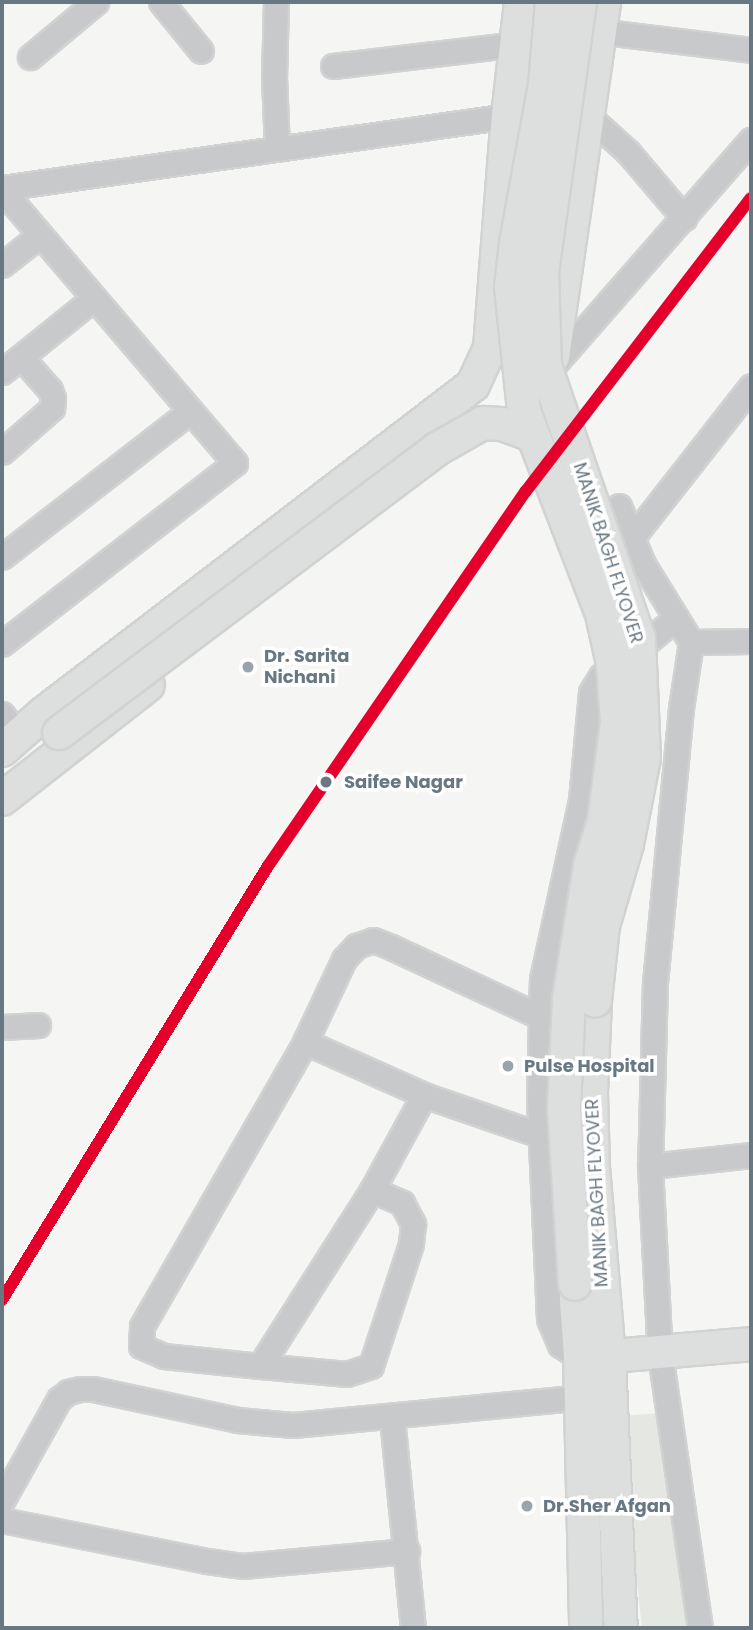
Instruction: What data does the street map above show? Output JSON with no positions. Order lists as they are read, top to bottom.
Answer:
{
  "streets": {
    "main road": ["MANIK BAGH FLYOVER"]
  },
  "places": [
    "Dr. Sarita Nichani",
    "Saifee Nagar",
    "Pulse Hospital",
    "Dr.Sher Afgan"
  ]
}
